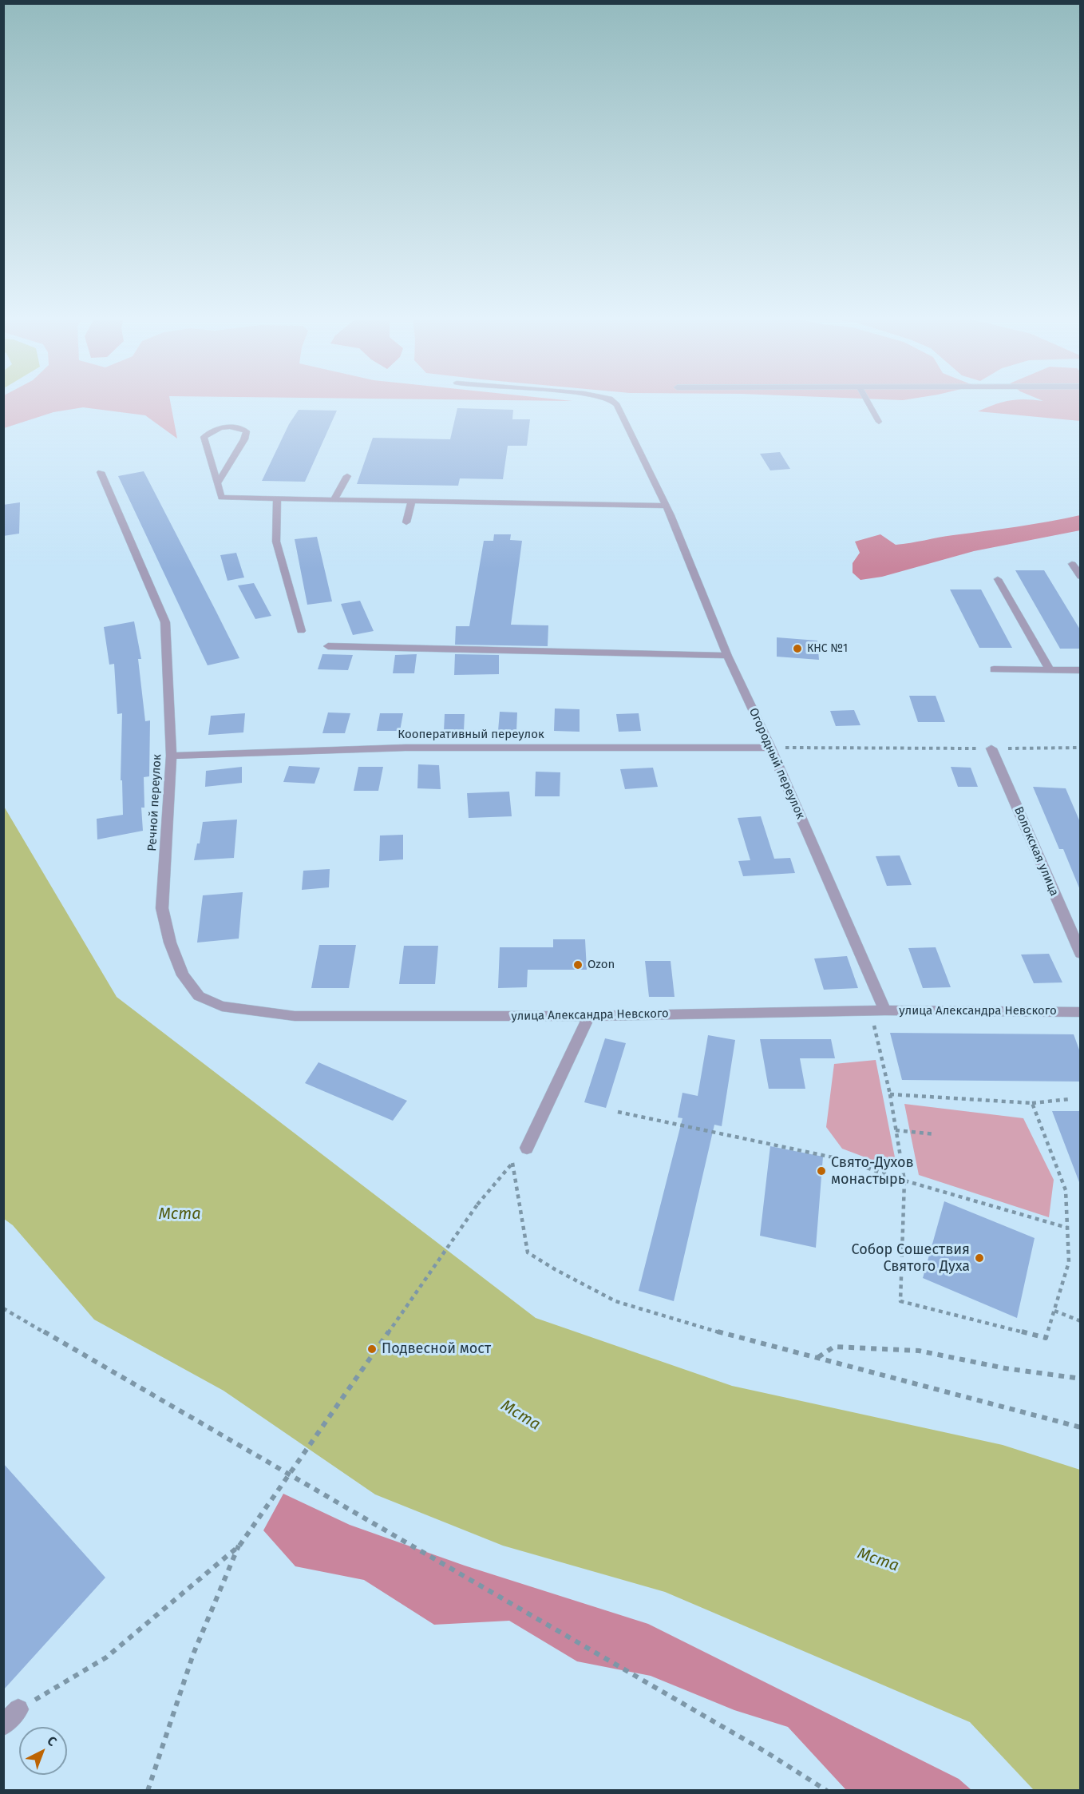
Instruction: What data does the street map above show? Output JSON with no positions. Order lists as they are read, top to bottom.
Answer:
{
  "streets": {
    "street": [
      "Кооперативный переулок",
      "Огородный переулок",
      "Речной переулок",
      "Волокская улица",
      "улица Александра Невского"
    ]
  },
  "crossings": [
    ["Кооперативный переулок", "Огородный переулок"],
    ["Кооперативный переулок", "Речной переулок"],
    ["Огородный переулок", "улица Александра Невского"],
    ["Речной переулок", "улица Александра Невского"]
  ],
  "water": ["Мста"],
  "places": [
    "КНС №1",
    "Ozon",
    "Свято-Духов монастырь",
    "Собор Сошествия Святого Духа",
    "Подвесной мост"
  ],
  "north": "top right"
}
